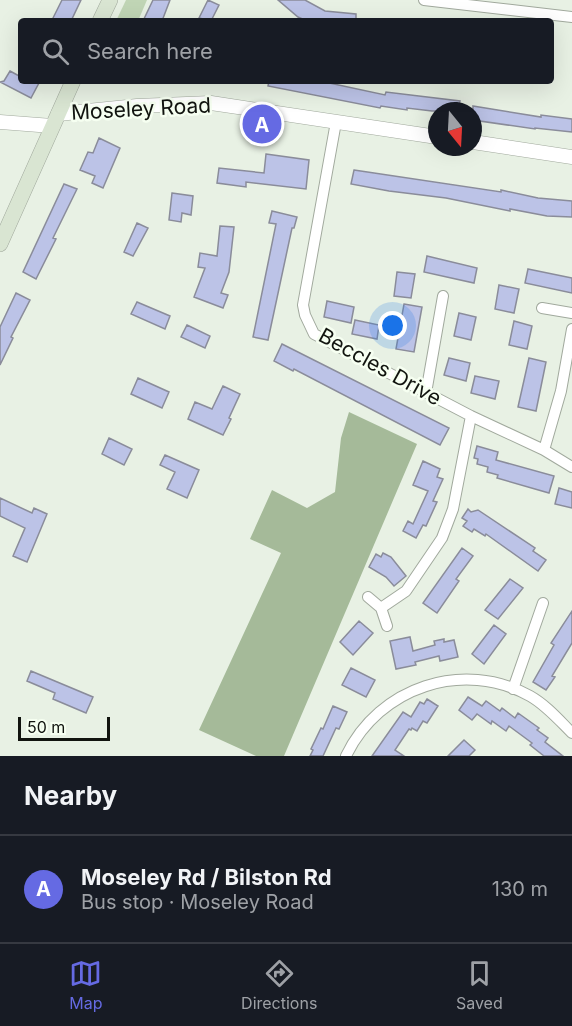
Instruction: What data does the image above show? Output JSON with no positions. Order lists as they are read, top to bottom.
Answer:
{
  "streets": {
    "street": ["Moseley Road", "Beccles Drive"]
  },
  "crossings": [
    ["Moseley Road", "Beccles Drive"]
  ],
  "scale_bar": "50 m",
  "north": "bottom",
  "page": {
    "search": "Search here",
    "pins": "A",
    "scale": "50 m",
    "heading": "Nearby",
    "list": [
      {
        "mark": "A",
        "name": "Moseley Rd / Bilston Rd",
        "note": "Bus stop · Moseley Road",
        "value": "130 m"
      }
    ],
    "nav": ["Map", "Directions", "Saved"]
  }
}
